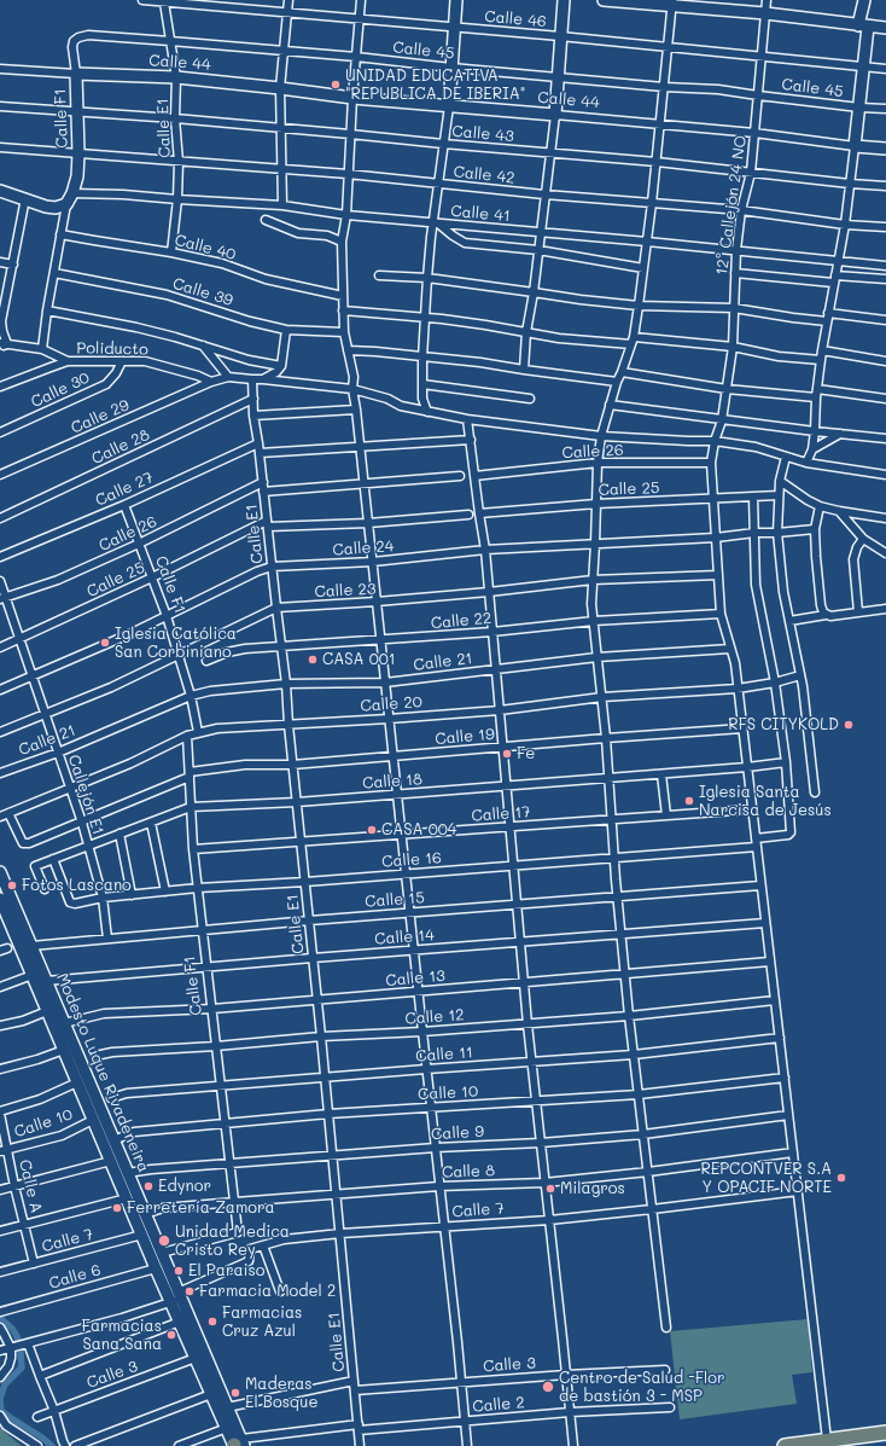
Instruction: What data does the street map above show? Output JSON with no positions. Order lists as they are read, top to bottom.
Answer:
{
  "streets": {
    "street": [
      "Calle 46",
      "Calle 45",
      "Calle 44",
      "Calle F1",
      "Calle E1",
      "Calle 43",
      "Calle 42",
      "12° Callejón 24 NO",
      "Calle 41",
      "Calle 40",
      "Calle 39",
      "Poliducto",
      "Calle 30",
      "Calle 29",
      "Calle 28",
      "Calle 26",
      "Calle 27",
      "Calle 25",
      "Calle 24",
      "Calle 23",
      "Calle 22",
      "Calle 21",
      "Calle 20",
      "Calle 19",
      "Calle 18",
      "Callejón E1",
      "Calle 17",
      "Calle 16",
      "Calle 15",
      "Calle 14",
      "Calle 13",
      "Calle 12",
      "Calle 11",
      "Modesto Luque Rivadeneira",
      "Calle 10",
      "Calle 9",
      "Calle 8",
      "Calle A",
      "Calle 7",
      "Calle 6",
      "Calle 3",
      "Calle 2"
    ]
  },
  "crossings": [
    ["Calle 46", "Calle E1"],
    ["Calle 46", "12° Callejón 24 NO"],
    ["Calle 45", "Calle F1"],
    ["Calle 45", "Calle E1"],
    ["Calle 45", "12° Callejón 24 NO"],
    ["Calle 44", "Calle F1"],
    ["Calle 44", "Calle E1"],
    ["Calle 44", "12° Callejón 24 NO"],
    ["Calle F1", "Calle 43"],
    ["Calle F1", "Calle 42"],
    ["Calle F1", "Calle 41"],
    ["Calle F1", "Calle 26"],
    ["Calle F1", "Calle 27"],
    ["Calle F1", "Calle 25"],
    ["Calle F1", "Calle 24"],
    ["Calle F1", "Calle 23"],
    ["Calle F1", "Calle 21"],
    ["Calle F1", "Calle 20"],
    ["Calle F1", "Calle 19"],
    ["Calle F1", "Calle 18"],
    ["Calle F1", "Calle 17"],
    ["Calle F1", "Calle 16"],
    ["Calle F1", "Calle 15"],
    ["Calle F1", "Calle 14"],
    ["Calle F1", "Calle 13"],
    ["Calle F1", "Calle 12"],
    ["Calle F1", "Calle 11"],
    ["Calle F1", "Modesto Luque Rivadeneira"],
    ["Calle F1", "Calle 10"],
    ["Calle F1", "Calle 9"],
    ["Calle F1", "Calle 8"],
    ["Calle E1", "Calle 43"],
    ["Calle E1", "Calle 42"],
    ["Calle E1", "Calle 41"],
    ["Calle E1", "Calle 40"],
    ["Calle E1", "Calle 28"],
    ["Calle E1", "Calle 26"],
    ["Calle E1", "Calle 27"],
    ["Calle E1", "Calle 25"],
    ["Calle E1", "Calle 24"],
    ["Calle E1", "Calle 23"],
    ["Calle E1", "Calle 22"],
    ["Calle E1", "Calle 21"],
    ["Calle E1", "Calle 20"],
    ["Calle E1", "Calle 19"],
    ["Calle E1", "Calle 18"],
    ["Calle E1", "Calle 17"],
    ["Calle E1", "Calle 16"],
    ["Calle E1", "Calle 15"],
    ["Calle E1", "Calle 14"],
    ["Calle E1", "Calle 13"],
    ["Calle E1", "Calle 12"],
    ["Calle E1", "Calle 11"],
    ["Calle E1", "Calle 10"],
    ["Calle E1", "Calle 9"],
    ["Calle E1", "Calle 8"],
    ["Calle E1", "Calle 7"],
    ["Calle E1", "Calle 3"],
    ["Calle E1", "Calle 2"],
    ["Calle 43", "12° Callejón 24 NO"],
    ["Calle 42", "12° Callejón 24 NO"],
    ["12° Callejón 24 NO", "Calle 41"],
    ["12° Callejón 24 NO", "Calle 26"],
    ["12° Callejón 24 NO", "Calle 25"],
    ["12° Callejón 24 NO", "Calle 24"],
    ["12° Callejón 24 NO", "Calle 23"],
    ["12° Callejón 24 NO", "Calle 22"],
    ["12° Callejón 24 NO", "Calle 21"],
    ["12° Callejón 24 NO", "Calle 20"],
    ["12° Callejón 24 NO", "Calle 19"],
    ["12° Callejón 24 NO", "Calle 18"],
    ["12° Callejón 24 NO", "Calle 17"],
    ["12° Callejón 24 NO", "Calle 16"],
    ["12° Callejón 24 NO", "Calle 15"],
    ["12° Callejón 24 NO", "Calle 14"],
    ["12° Callejón 24 NO", "Calle 13"],
    ["12° Callejón 24 NO", "Calle 12"],
    ["12° Callejón 24 NO", "Calle 11"],
    ["12° Callejón 24 NO", "Calle 10"],
    ["12° Callejón 24 NO", "Calle 9"],
    ["12° Callejón 24 NO", "Calle 8"],
    ["12° Callejón 24 NO", "Calle 7"],
    ["Poliducto", "Calle 30"],
    ["Poliducto", "Calle 29"],
    ["Calle 26", "Callejón E1"],
    ["Calle 25", "Callejón E1"],
    ["Calle 24", "Callejón E1"],
    ["Calle 23", "Callejón E1"],
    ["Calle 21", "Callejón E1"],
    ["Calle 20", "Calle 19"],
    ["Calle 20", "Callejón E1"],
    ["Calle 19", "Callejón E1"],
    ["Calle 18", "Callejón E1"],
    ["Calle 18", "Calle 16"],
    ["Callejón E1", "Calle 16"],
    ["Callejón E1", "Calle 15"],
    ["Calle 15", "Modesto Luque Rivadeneira"],
    ["Calle 14", "Modesto Luque Rivadeneira"],
    ["Calle 13", "Modesto Luque Rivadeneira"],
    ["Modesto Luque Rivadeneira", "Calle 10"],
    ["Modesto Luque Rivadeneira", "Calle 9"],
    ["Modesto Luque Rivadeneira", "Calle 8"],
    ["Modesto Luque Rivadeneira", "Calle 7"],
    ["Modesto Luque Rivadeneira", "Calle 6"],
    ["Modesto Luque Rivadeneira", "Calle 3"],
    ["Modesto Luque Rivadeneira", "Calle 2"],
    ["Calle 10", "Calle A"],
    ["Calle A", "Calle 7"]
  ],
  "places": [
    "UNIDAD EDUCATIVA \"REPUBLICA DE IBERIA\"",
    "Iglesia Católica San Corbiniano",
    "CASA 001",
    "RFS CITYKOLD",
    "Fe",
    "Iglesia Santa Narcisa de Jesús",
    "CASA 004",
    "Fotos Lascano",
    "REPCONTVER S.A Y OPACIF NORTE",
    "Edynor",
    "Milagros",
    "Ferretería Zamora",
    "Unidad Medica Cristo Rey",
    "El Paraiso",
    "Farmacia Model 2",
    "Farmacias Cruz Azul",
    "Farmacias Sana Sana",
    "Centro de Salud -Flor de bastión 3 - MSP",
    "Maderas El Bosque"
  ]
}
